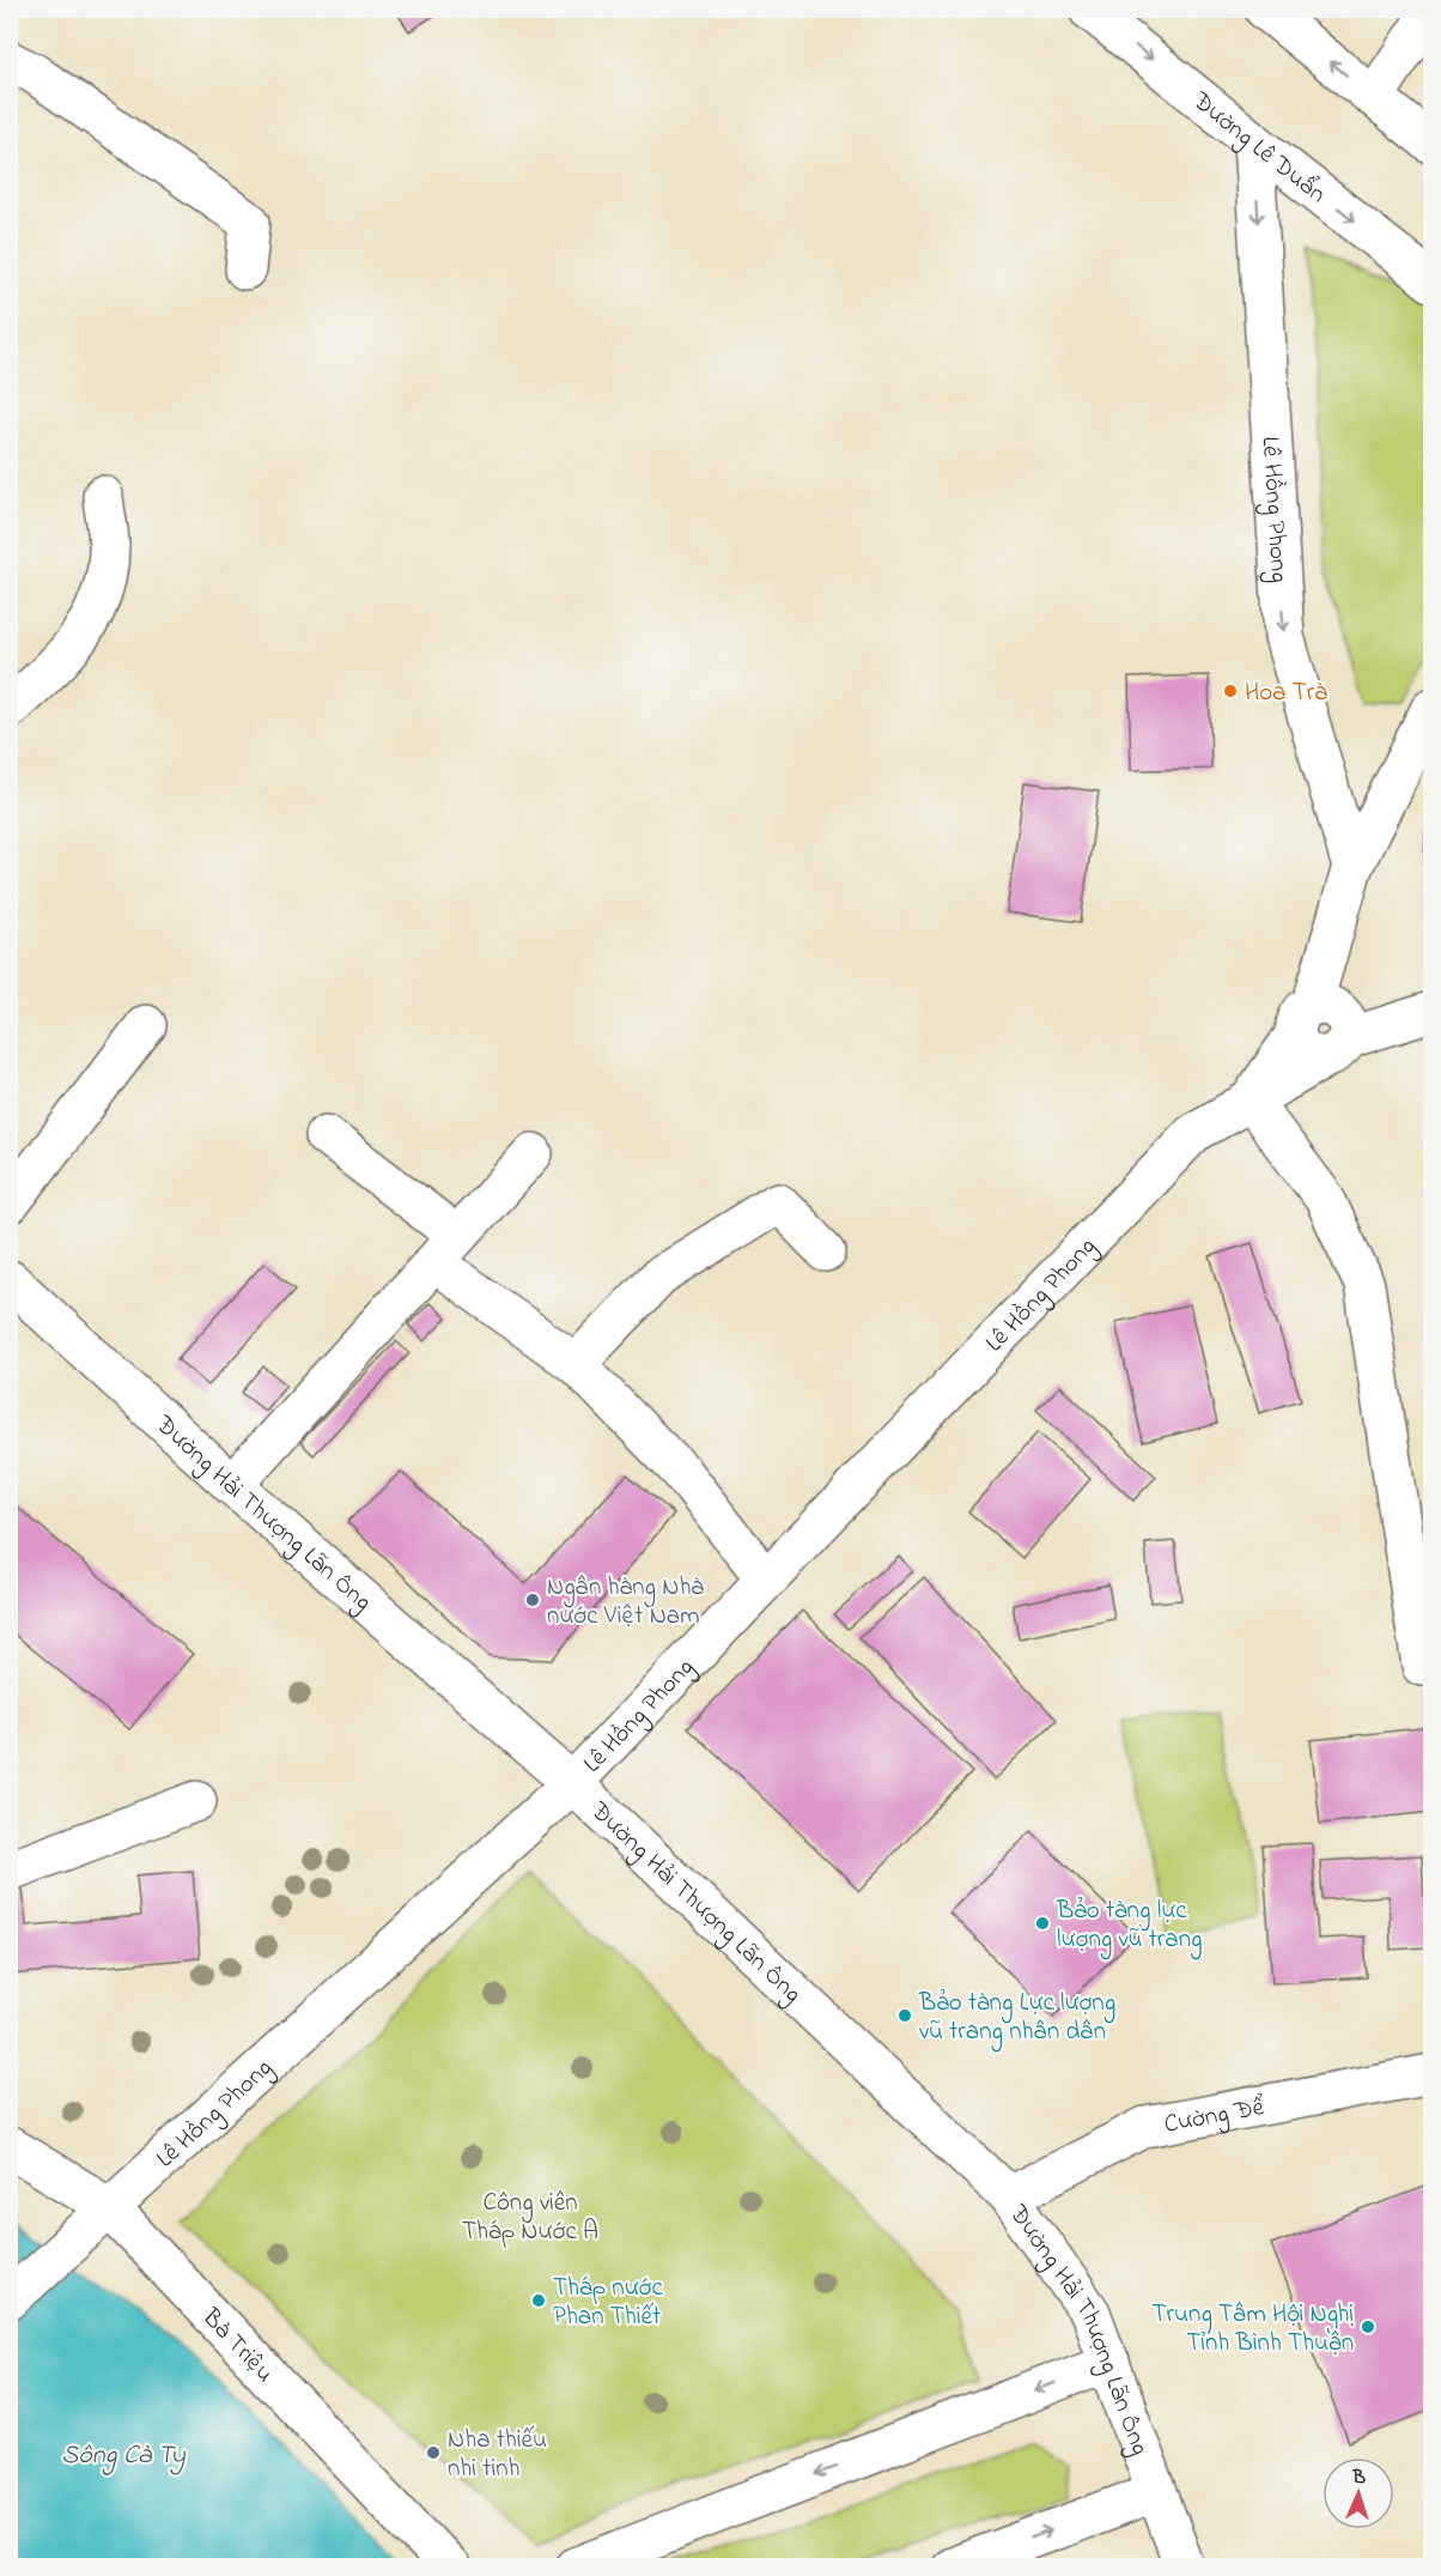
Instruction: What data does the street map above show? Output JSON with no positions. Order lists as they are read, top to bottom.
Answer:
{
  "streets": {
    "street": [
      "Đường Lê Duẩn",
      "Lê Hồng Phong",
      "Đường Hải Thượng Lãn Ông",
      "Cường Để",
      "Bà Triệu"
    ]
  },
  "crossings": [
    ["Đường Lê Duẩn", "Lê Hồng Phong"],
    ["Lê Hồng Phong", "Đường Hải Thượng Lãn Ông"],
    ["Lê Hồng Phong", "Bà Triệu"],
    ["Đường Hải Thượng Lãn Ông", "Cường Để"]
  ],
  "water": ["Sông Cà Ty"],
  "parks": ["Công viên Tháp Nước A"],
  "places": [
    "Hoa Trà",
    "Ngân hàng Nhà nước Việt Nam",
    "Bảo tàng lực lượng vũ trang",
    "Bảo tàng Lực lượng vũ trang nhân dân",
    "Tháp nước Phan Thiết",
    "Trung Tâm Hội Nghị Tỉnh Bình Thuận",
    "Nha thiếu nhi tinh"
  ],
  "north": "top"
}
